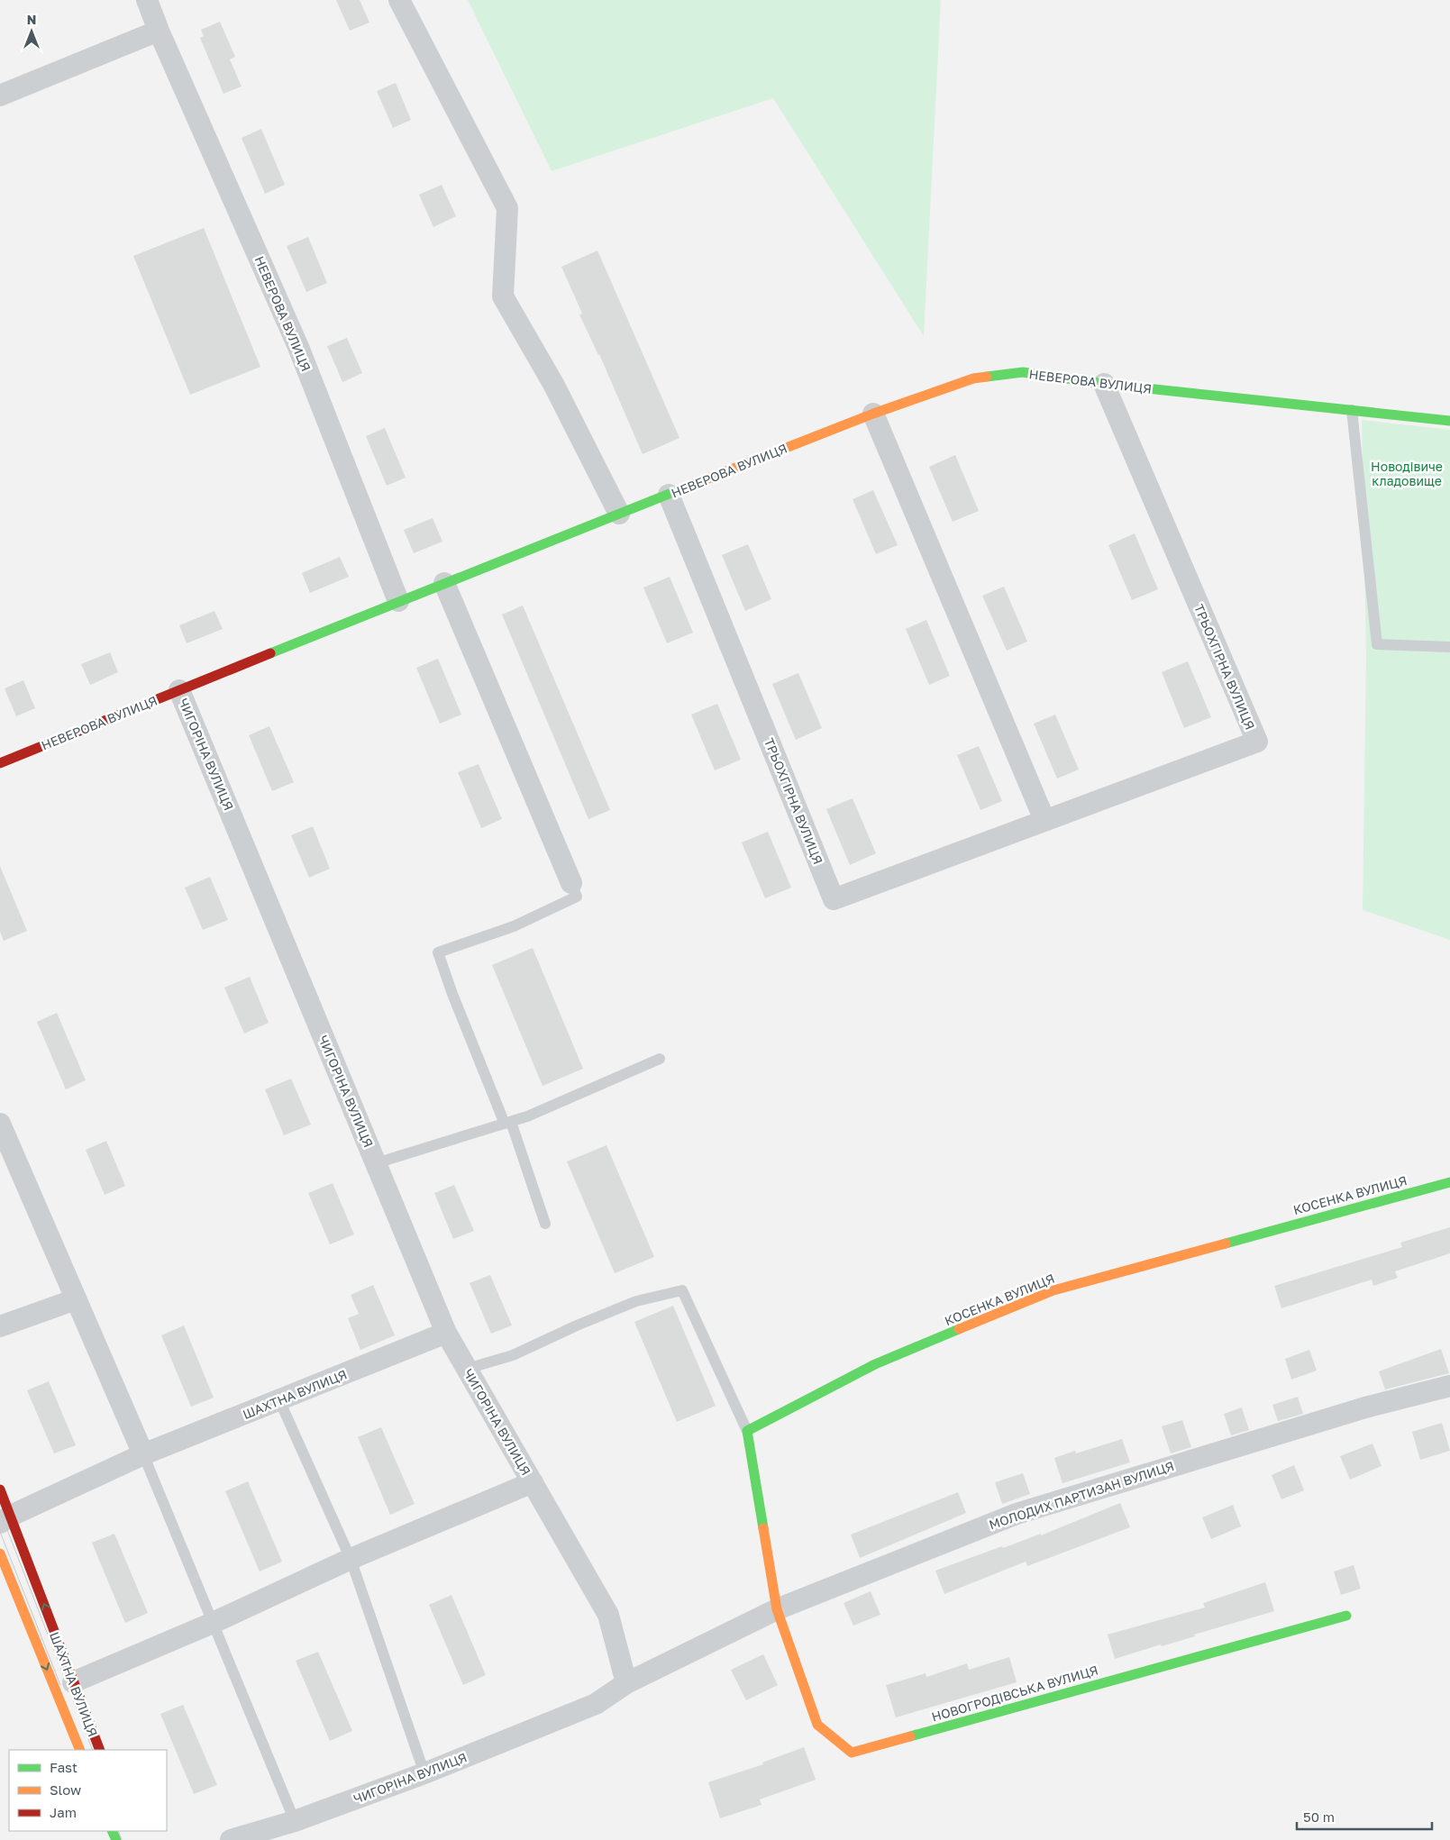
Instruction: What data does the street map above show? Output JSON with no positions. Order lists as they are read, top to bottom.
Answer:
{
  "streets": {
    "street": [
      "НЕВЕРОВА ВУЛИЦЯ",
      "ТРЬОХГІРНА ВУЛИЦЯ",
      "ЧИГОРІНА ВУЛИЦЯ",
      "КОСЕНКА ВУЛИЦЯ",
      "ШАХТНА ВУЛИЦЯ",
      "МОЛОДИХ ПАРТИЗАН ВУЛИЦЯ",
      "НОВОГРОДІВСЬКА ВУЛИЦЯ"
    ]
  },
  "crossings": [
    ["НЕВЕРОВА ВУЛИЦЯ", "ТРЬОХГІРНА ВУЛИЦЯ"],
    ["НЕВЕРОВА ВУЛИЦЯ", "ЧИГОРІНА ВУЛИЦЯ"],
    ["ЧИГОРІНА ВУЛИЦЯ", "ШАХТНА ВУЛИЦЯ"],
    ["ЧИГОРІНА ВУЛИЦЯ", "МОЛОДИХ ПАРТИЗАН ВУЛИЦЯ"],
    ["МОЛОДИХ ПАРТИЗАН ВУЛИЦЯ", "НОВОГРОДІВСЬКА ВУЛИЦЯ"]
  ],
  "parks": ["Новодівиче кладовище"],
  "legend": ["Fast", "Slow", "Jam"],
  "scale_bar": "50 m",
  "north": "top"
}
